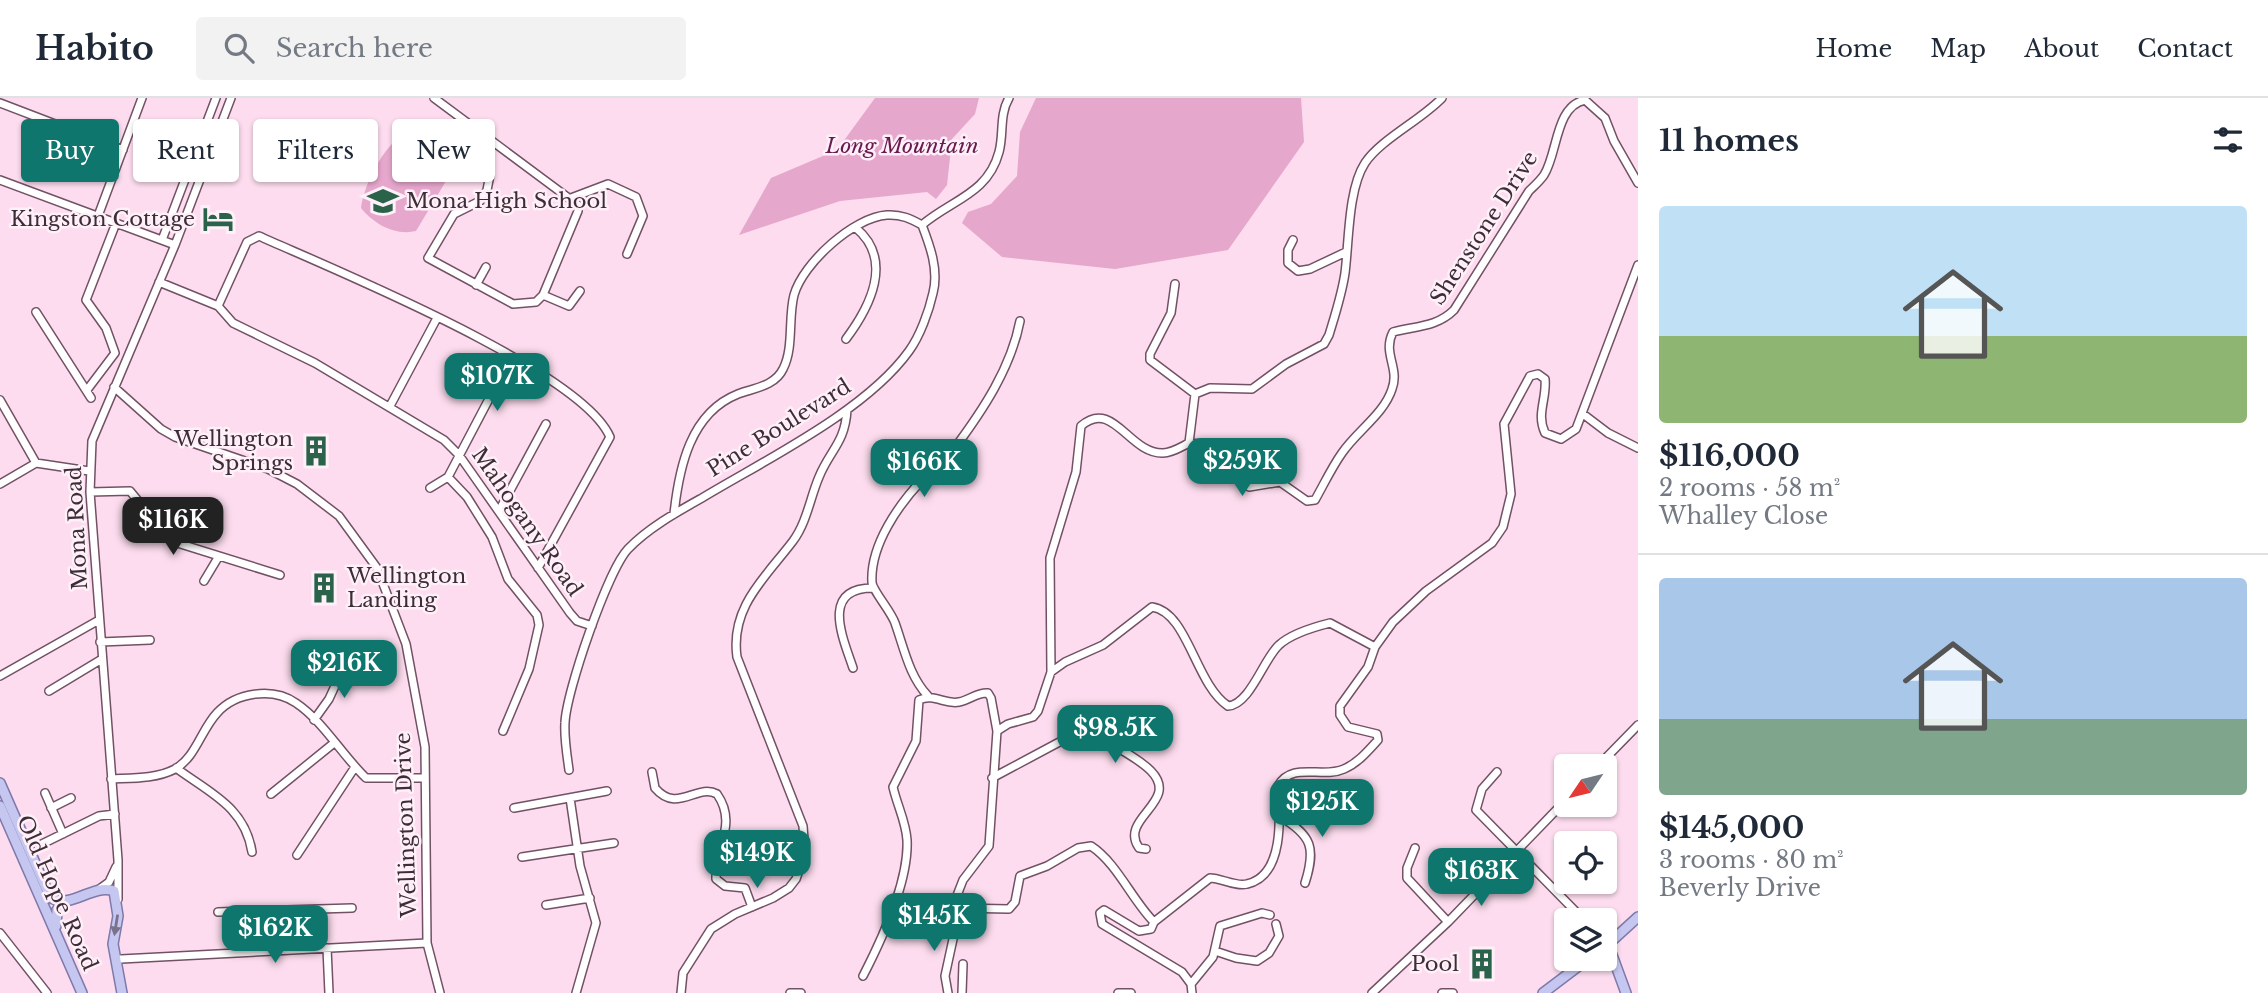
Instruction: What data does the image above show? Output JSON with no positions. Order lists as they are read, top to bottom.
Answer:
{
  "streets": {
    "main road": ["Old Hope Road"],
    "street": [
      "Shenstone Drive",
      "Pine Boulevard",
      "Mahogany Road",
      "Mona Road",
      "Wellington Drive"
    ]
  },
  "crossings": [
    ["Pine Boulevard", "Mahogany Road"],
    ["Mahogany Road", "Mona Road"],
    ["Mona Road", "Wellington Drive"],
    ["Mona Road", "Old Hope Road"]
  ],
  "parks": ["Long Mountain"],
  "places": {
    "school or university": ["Mona High School"],
    "hotel": ["Kingston Cottage"],
    "building": ["Wellington Springs", "Wellington Landing", "Pool"]
  },
  "north": "bottom left",
  "page": {
    "header": "Habito",
    "search": "Search here",
    "nav": [
      "Home",
      "Map",
      "About",
      "Contact"
    ],
    "heading": "11 homes",
    "chip": [
      "Buy",
      "Rent",
      "Filters",
      "New"
    ],
    "list": [
      {
        "name": "$116,000",
        "note": "2 rooms · 58 m² · Whalley Close"
      },
      {
        "name": "$145,000",
        "note": "3 rooms · 80 m² · Beverly Drive"
      }
    ],
    "price": [
      "$107K",
      "$259K",
      "$166K",
      "$116K",
      "$216K",
      "$98.5K",
      "$125K",
      "$149K",
      "$163K",
      "$145K",
      "$162K"
    ]
  }
}
